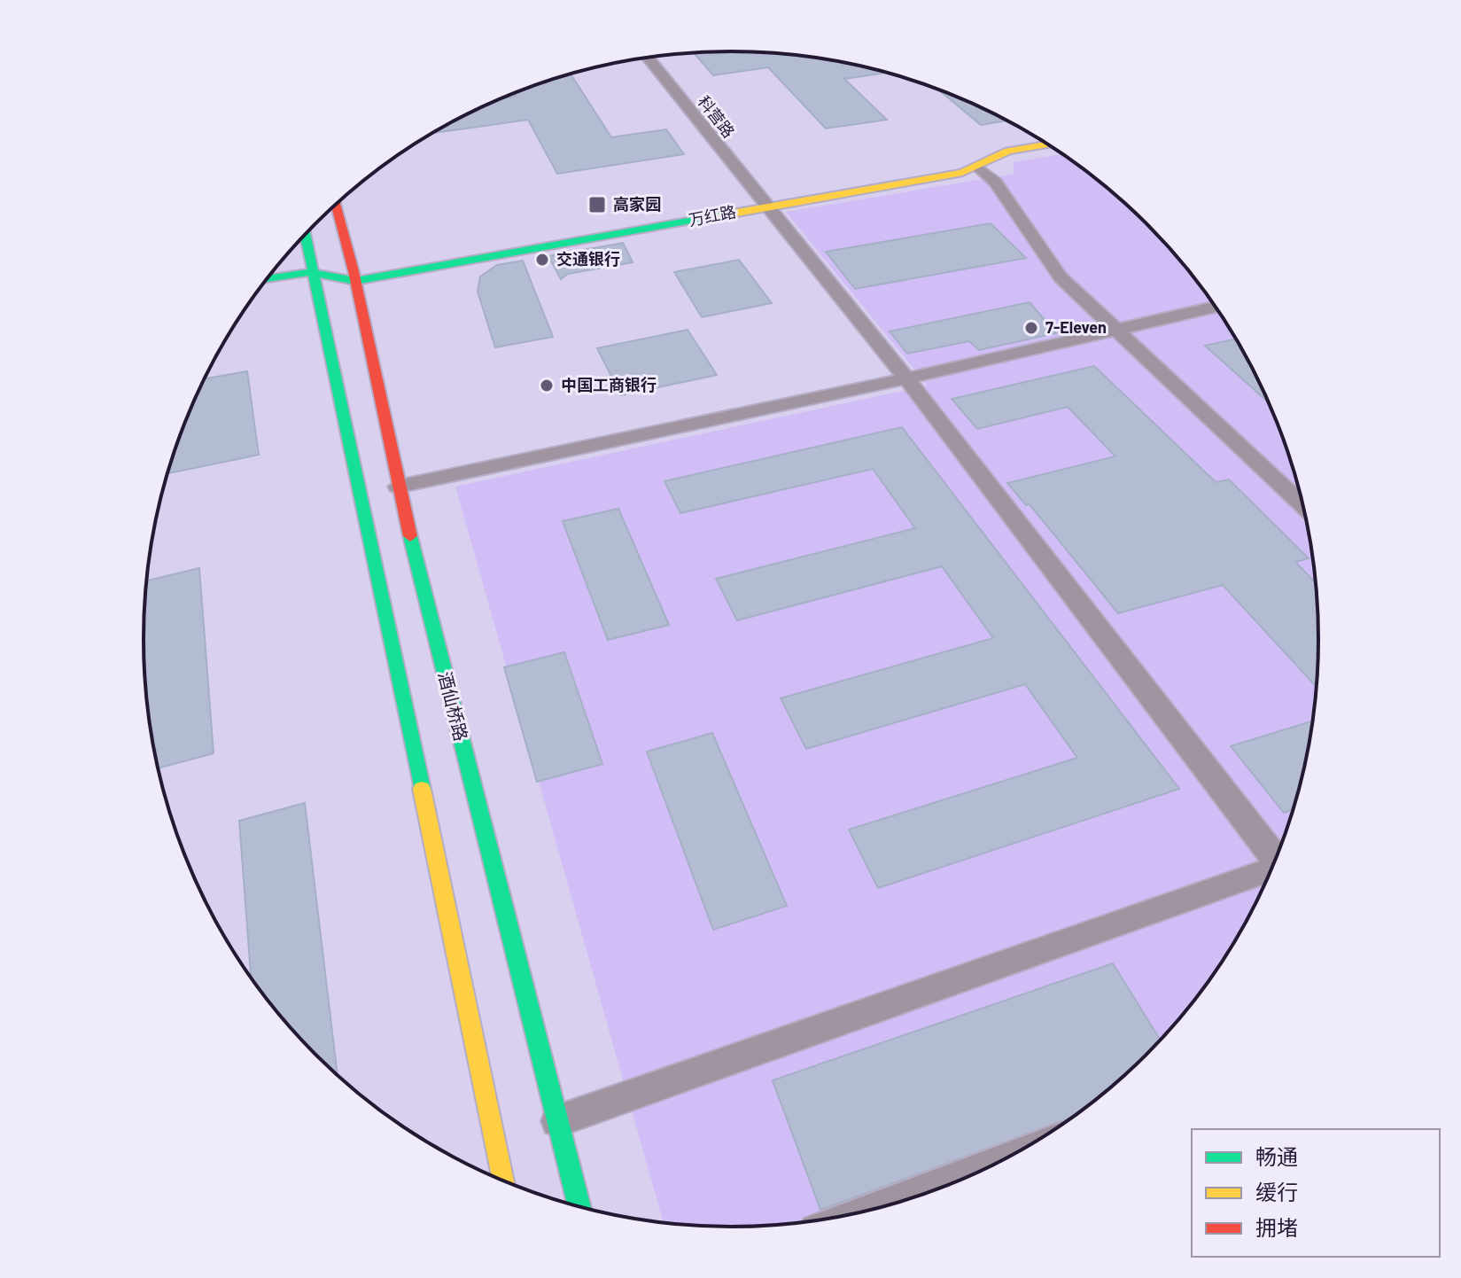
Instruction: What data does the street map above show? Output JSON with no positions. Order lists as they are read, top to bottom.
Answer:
{
  "streets": {
    "main road": ["万红路", "酒仙桥路"],
    "street": ["科营路"]
  },
  "crossings": [
    ["科营路", "万红路"],
    ["万红路", "酒仙桥路"]
  ],
  "places": {
    "transit": ["高家园"],
    "other": ["交通银行", "7-Eleven", "中国工商银行"]
  },
  "legend": ["畅通", "缓行", "拥堵"]
}
